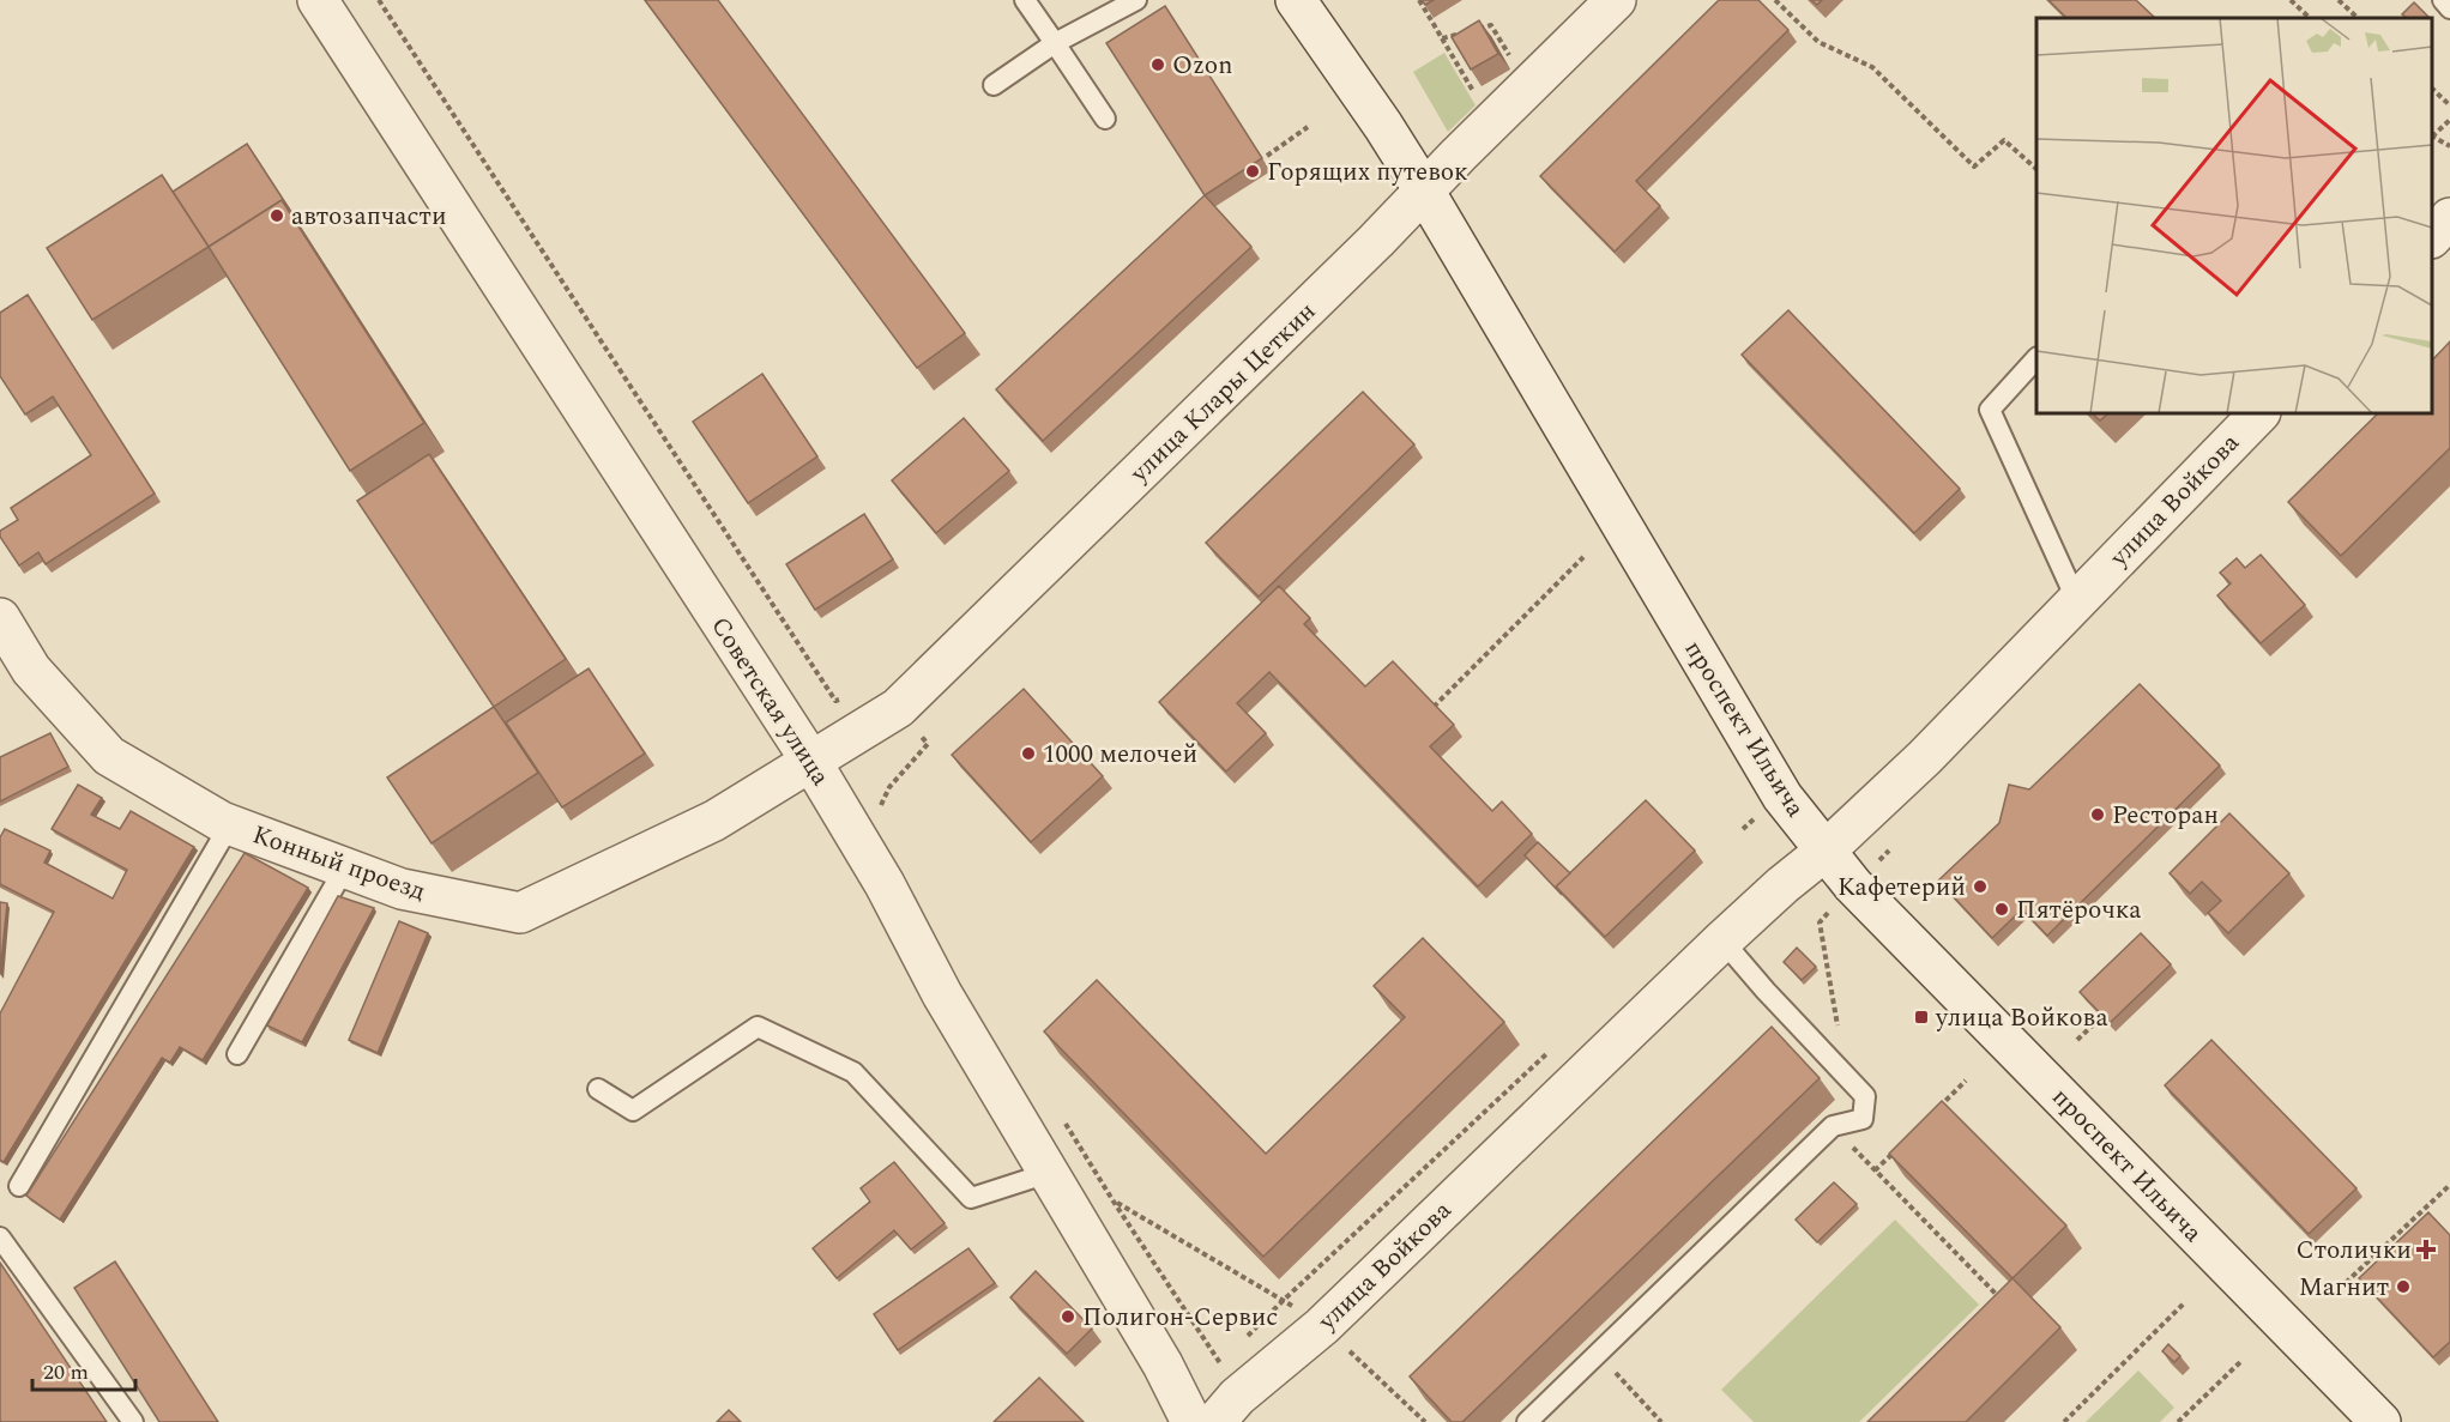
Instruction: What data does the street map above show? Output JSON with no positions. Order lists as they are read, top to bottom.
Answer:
{
  "streets": {
    "street": [
      "улица Клары Цеткин",
      "улица Войкова",
      "Советская улица",
      "проспект Ильича",
      "Конный проезд"
    ]
  },
  "crossings": [
    ["улица Клары Цеткин", "Советская улица"],
    ["улица Клары Цеткин", "проспект Ильича"],
    ["улица Клары Цеткин", "Конный проезд"],
    ["улица Войкова", "проспект Ильича"],
    ["Советская улица", "Конный проезд"]
  ],
  "places": {
    "other": [
      "Ozon",
      "Горящих путевок",
      "автозапчасти",
      "1000 мелочей",
      "Ресторан",
      "Кафетерий",
      "Пятёрочка",
      "Магнит",
      "Полигон-Сервис"
    ],
    "transit": ["улица Войкова"],
    "health": ["Столички"]
  },
  "scale_bar": "20 m"
}
